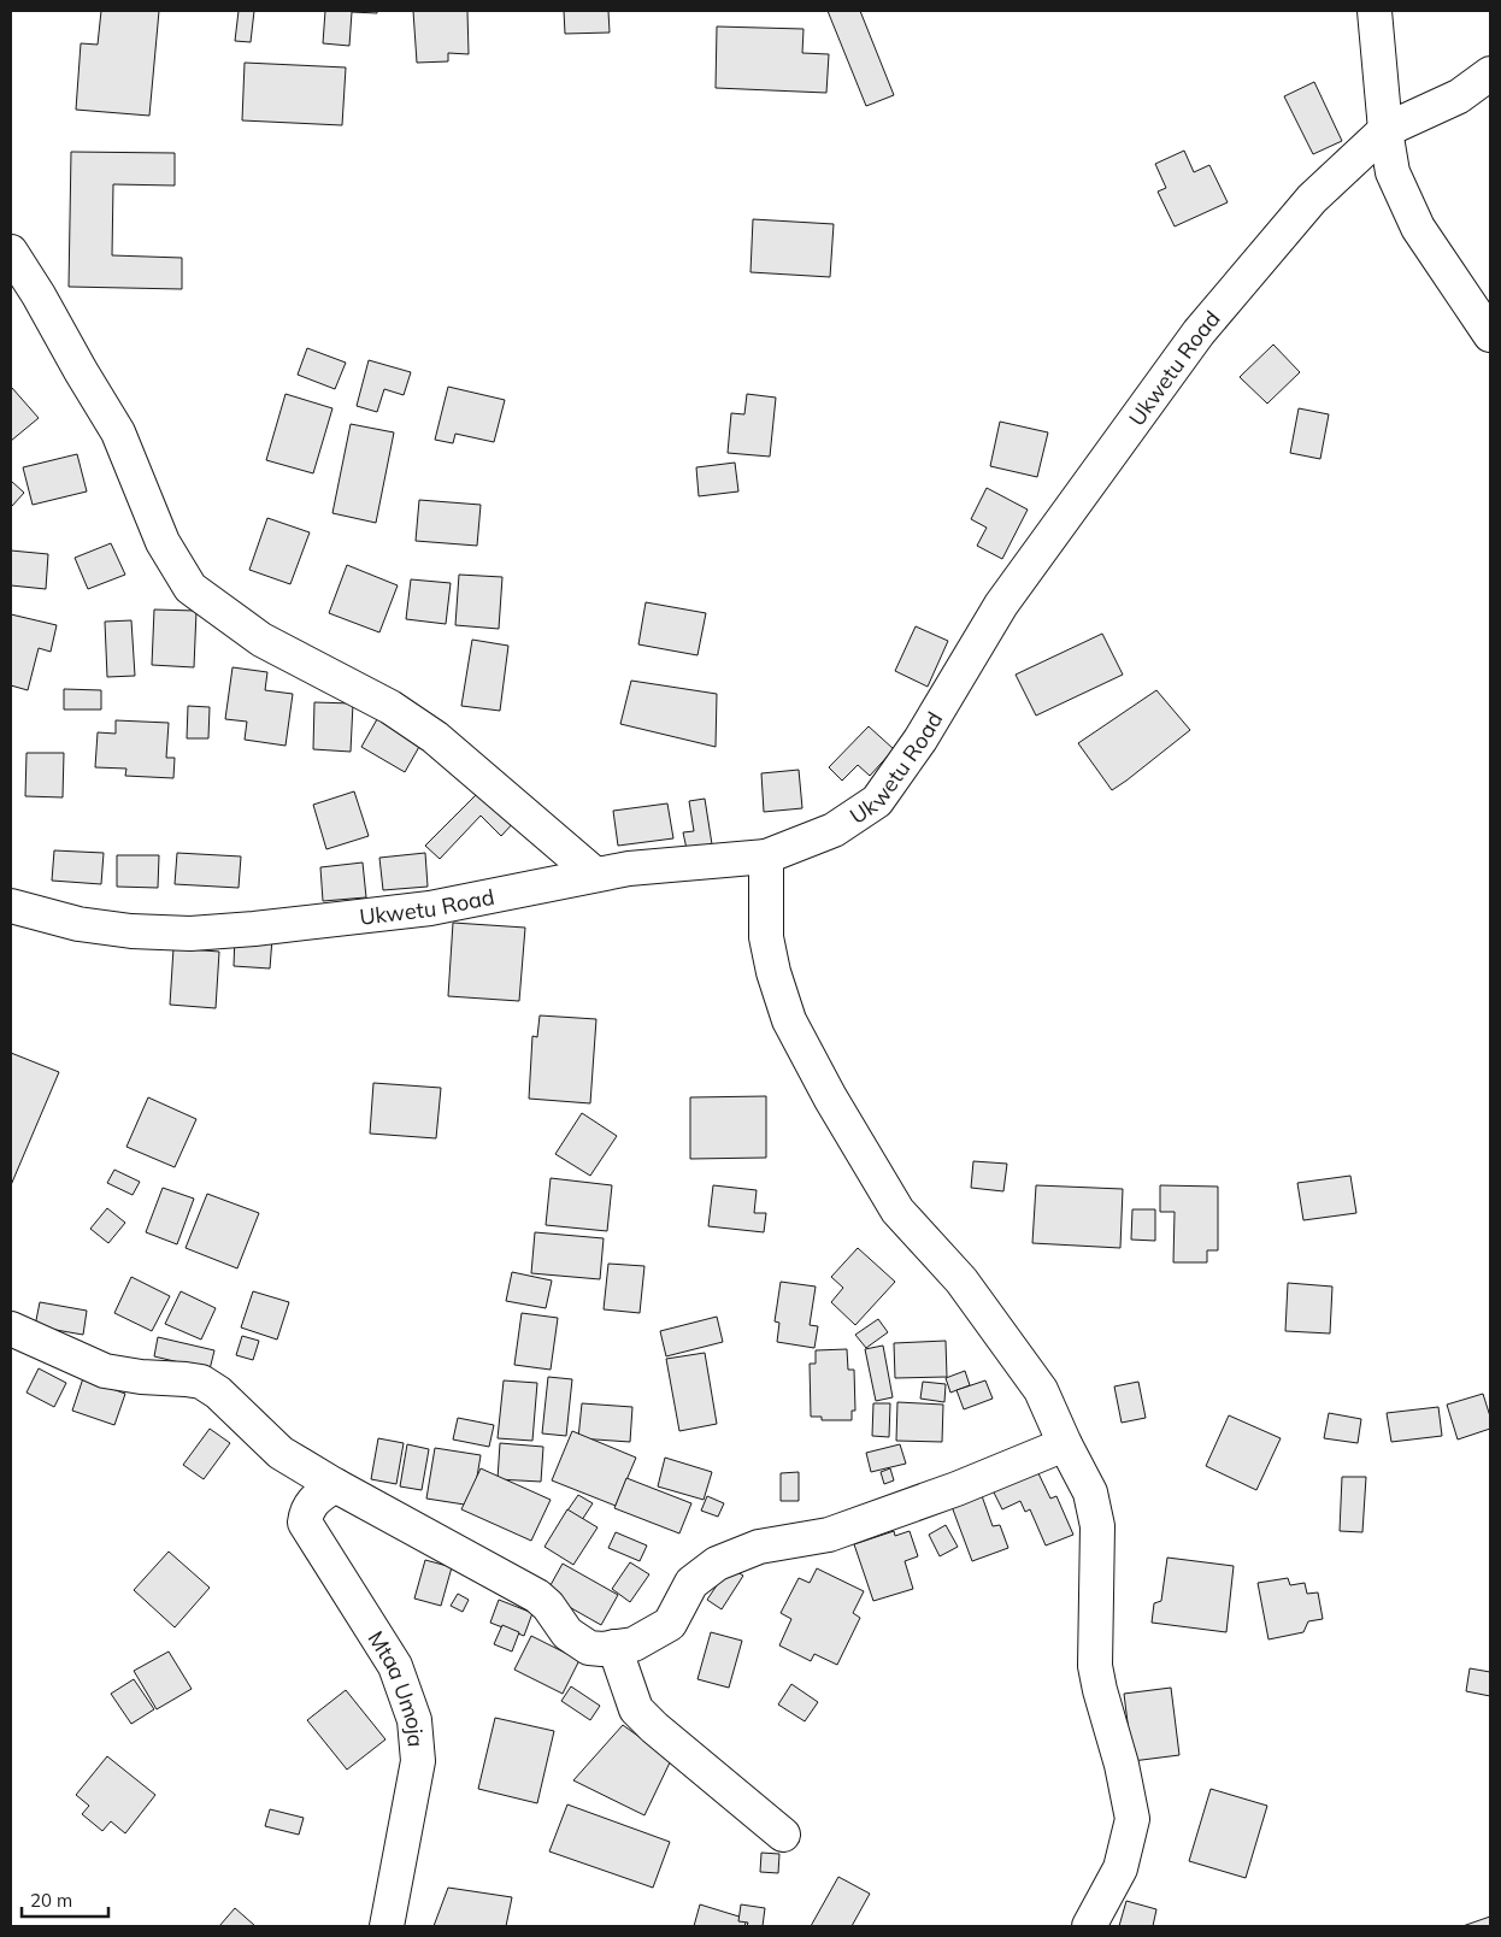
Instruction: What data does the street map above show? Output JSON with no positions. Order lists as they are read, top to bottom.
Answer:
{
  "streets": {
    "street": ["Ukwetu Road", "Mtaa Umoja"]
  },
  "scale_bar": "20 m"
}
